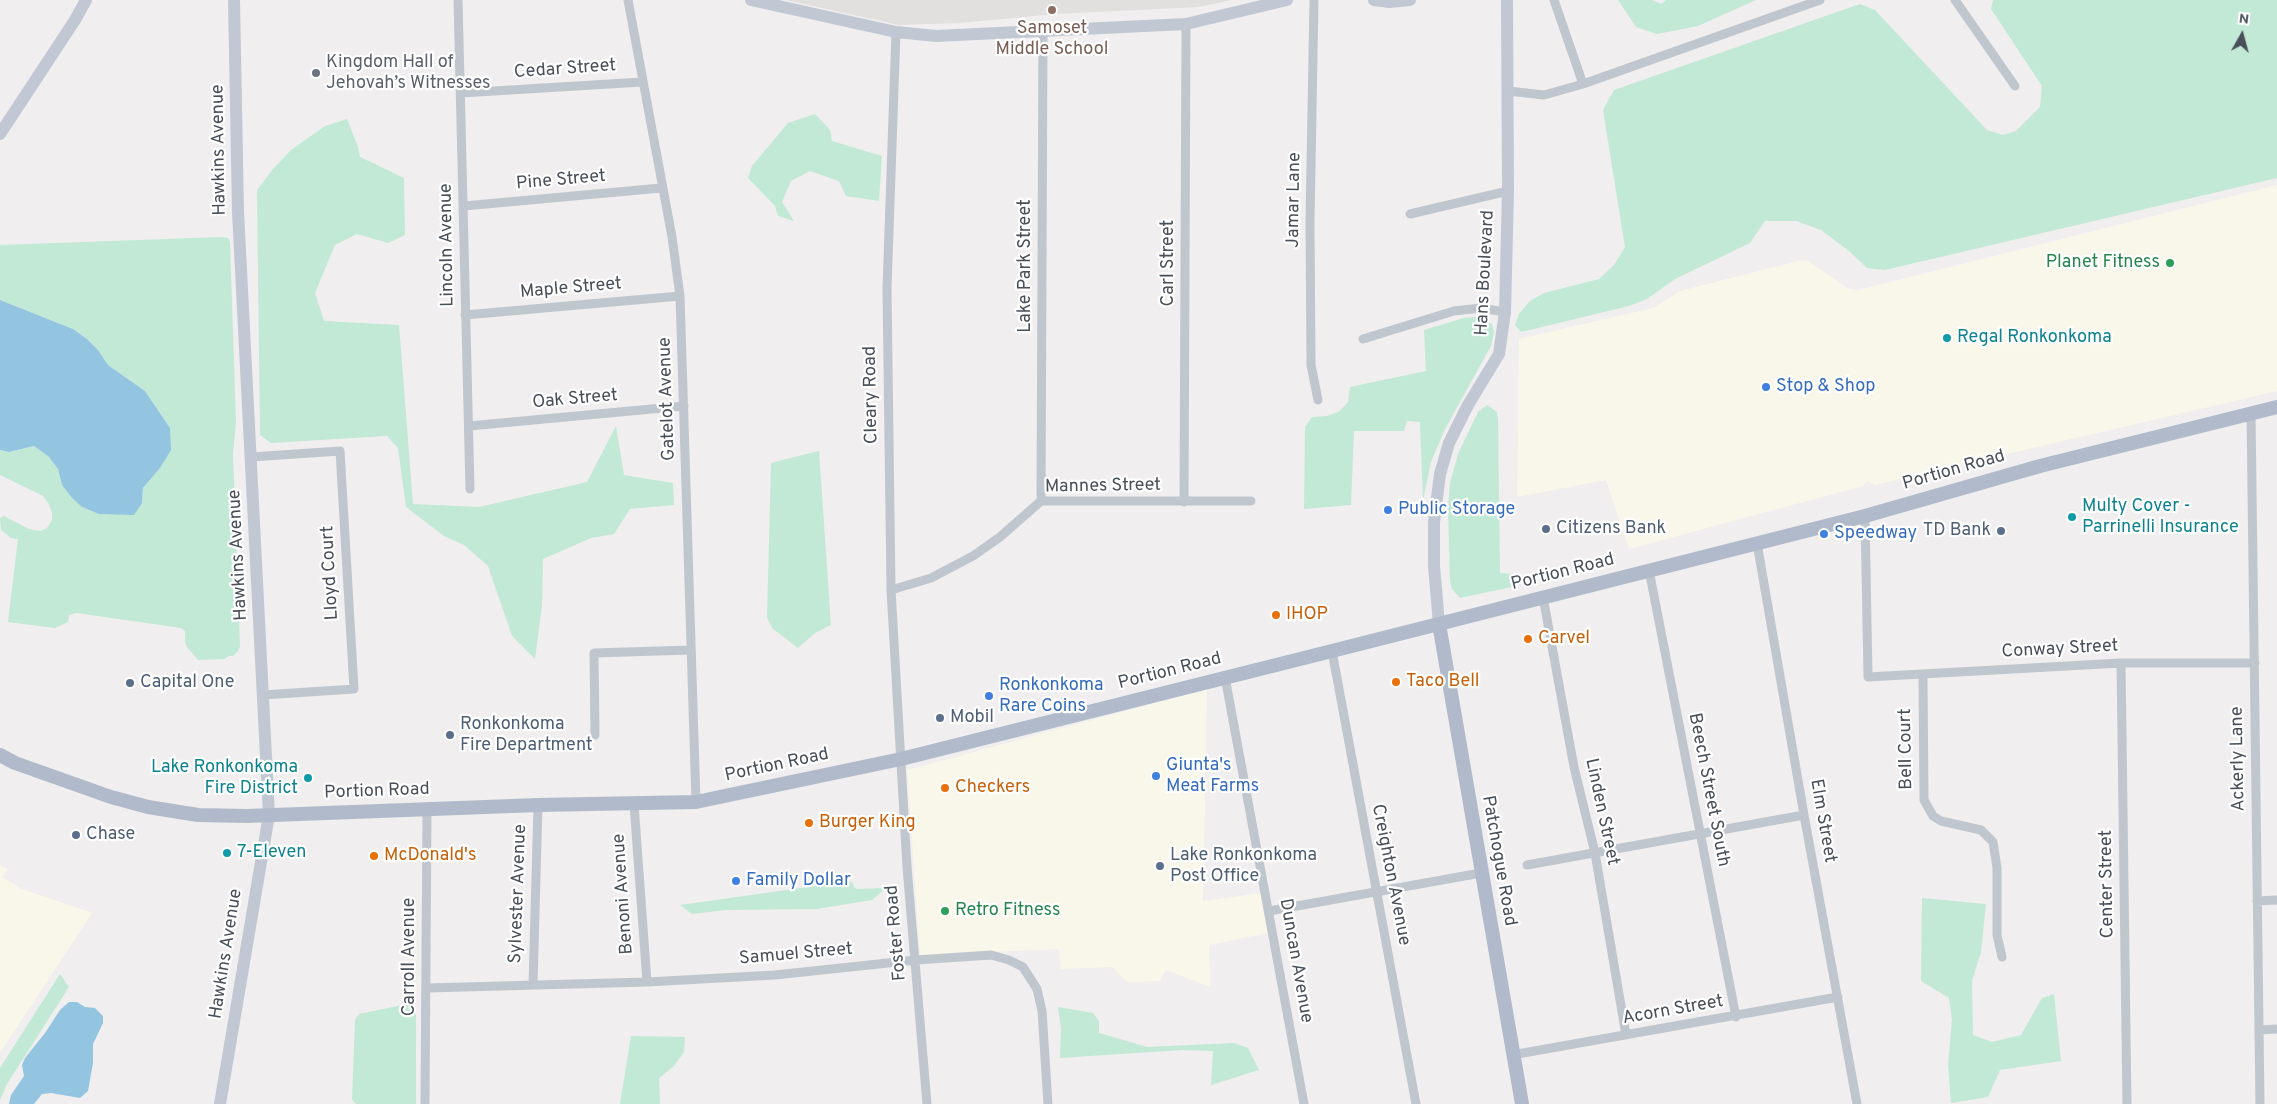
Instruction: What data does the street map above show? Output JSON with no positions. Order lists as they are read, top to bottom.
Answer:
{
  "streets": {
    "main road": ["Portion Road", "Patchogue Road"],
    "street": [
      "Cedar Street",
      "Hawkins Avenue",
      "Pine Street",
      "Jamar Lane",
      "Lincoln Avenue",
      "Carl Street",
      "Lake Park Street",
      "Hans Boulevard",
      "Maple Street",
      "Cleary Road",
      "Gatelot Avenue",
      "Oak Street",
      "Mannes Street",
      "Lloyd Court",
      "Conway Street",
      "Bell Court",
      "Ackerly Lane",
      "Beech Street South",
      "Linden Street",
      "Elm Street",
      "Creighton Avenue",
      "Center Street",
      "Sylvester Avenue",
      "Benoni Avenue",
      "Foster Road",
      "Samuel Street",
      "Carroll Avenue",
      "Duncan Avenue",
      "Acorn Street"
    ]
  },
  "crossings": [
    ["Cedar Street", "Lincoln Avenue"],
    ["Cedar Street", "Gatelot Avenue"],
    ["Hawkins Avenue", "Portion Road"],
    ["Hawkins Avenue", "Lloyd Court"],
    ["Pine Street", "Lincoln Avenue"],
    ["Pine Street", "Gatelot Avenue"],
    ["Lincoln Avenue", "Maple Street"],
    ["Lincoln Avenue", "Oak Street"],
    ["Carl Street", "Mannes Street"],
    ["Lake Park Street", "Mannes Street"],
    ["Hans Boulevard", "Portion Road"],
    ["Hans Boulevard", "Patchogue Road"],
    ["Maple Street", "Gatelot Avenue"],
    ["Cleary Road", "Portion Road"],
    ["Cleary Road", "Mannes Street"],
    ["Cleary Road", "Foster Road"],
    ["Gatelot Avenue", "Oak Street"],
    ["Gatelot Avenue", "Portion Road"],
    ["Portion Road", "Conway Street"],
    ["Portion Road", "Ackerly Lane"],
    ["Portion Road", "Beech Street South"],
    ["Portion Road", "Linden Street"],
    ["Portion Road", "Elm Street"],
    ["Portion Road", "Patchogue Road"],
    ["Portion Road", "Creighton Avenue"],
    ["Portion Road", "Sylvester Avenue"],
    ["Portion Road", "Benoni Avenue"],
    ["Portion Road", "Foster Road"],
    ["Portion Road", "Carroll Avenue"],
    ["Portion Road", "Duncan Avenue"],
    ["Conway Street", "Bell Court"],
    ["Conway Street", "Ackerly Lane"],
    ["Conway Street", "Center Street"],
    ["Beech Street South", "Acorn Street"],
    ["Linden Street", "Acorn Street"],
    ["Elm Street", "Acorn Street"],
    ["Patchogue Road", "Acorn Street"],
    ["Sylvester Avenue", "Samuel Street"],
    ["Benoni Avenue", "Samuel Street"],
    ["Foster Road", "Samuel Street"],
    ["Samuel Street", "Carroll Avenue"]
  ],
  "places": [
    "Samoset Middle School",
    "Kingdom Hall of Jehovah’s Witnesses",
    "Planet Fitness",
    "Regal Ronkonkoma",
    "Stop & Shop",
    "Public Storage",
    "Multy Cover - Parrinelli Insurance",
    "Citizens Bank",
    "TD Bank",
    "Speedway",
    "IHOP",
    "Carvel",
    "Taco Bell",
    "Capital One",
    "Ronkonkoma Rare Coins",
    "Mobil",
    "Ronkonkoma Fire Department",
    "Giunta's Meat Farms",
    "Lake Ronkonkoma Fire District",
    "Checkers",
    "Burger King",
    "Chase",
    "7-Eleven",
    "McDonald's",
    "Lake Ronkonkoma Post Office",
    "Family Dollar",
    "Retro Fitness"
  ],
  "north": "top"
}
